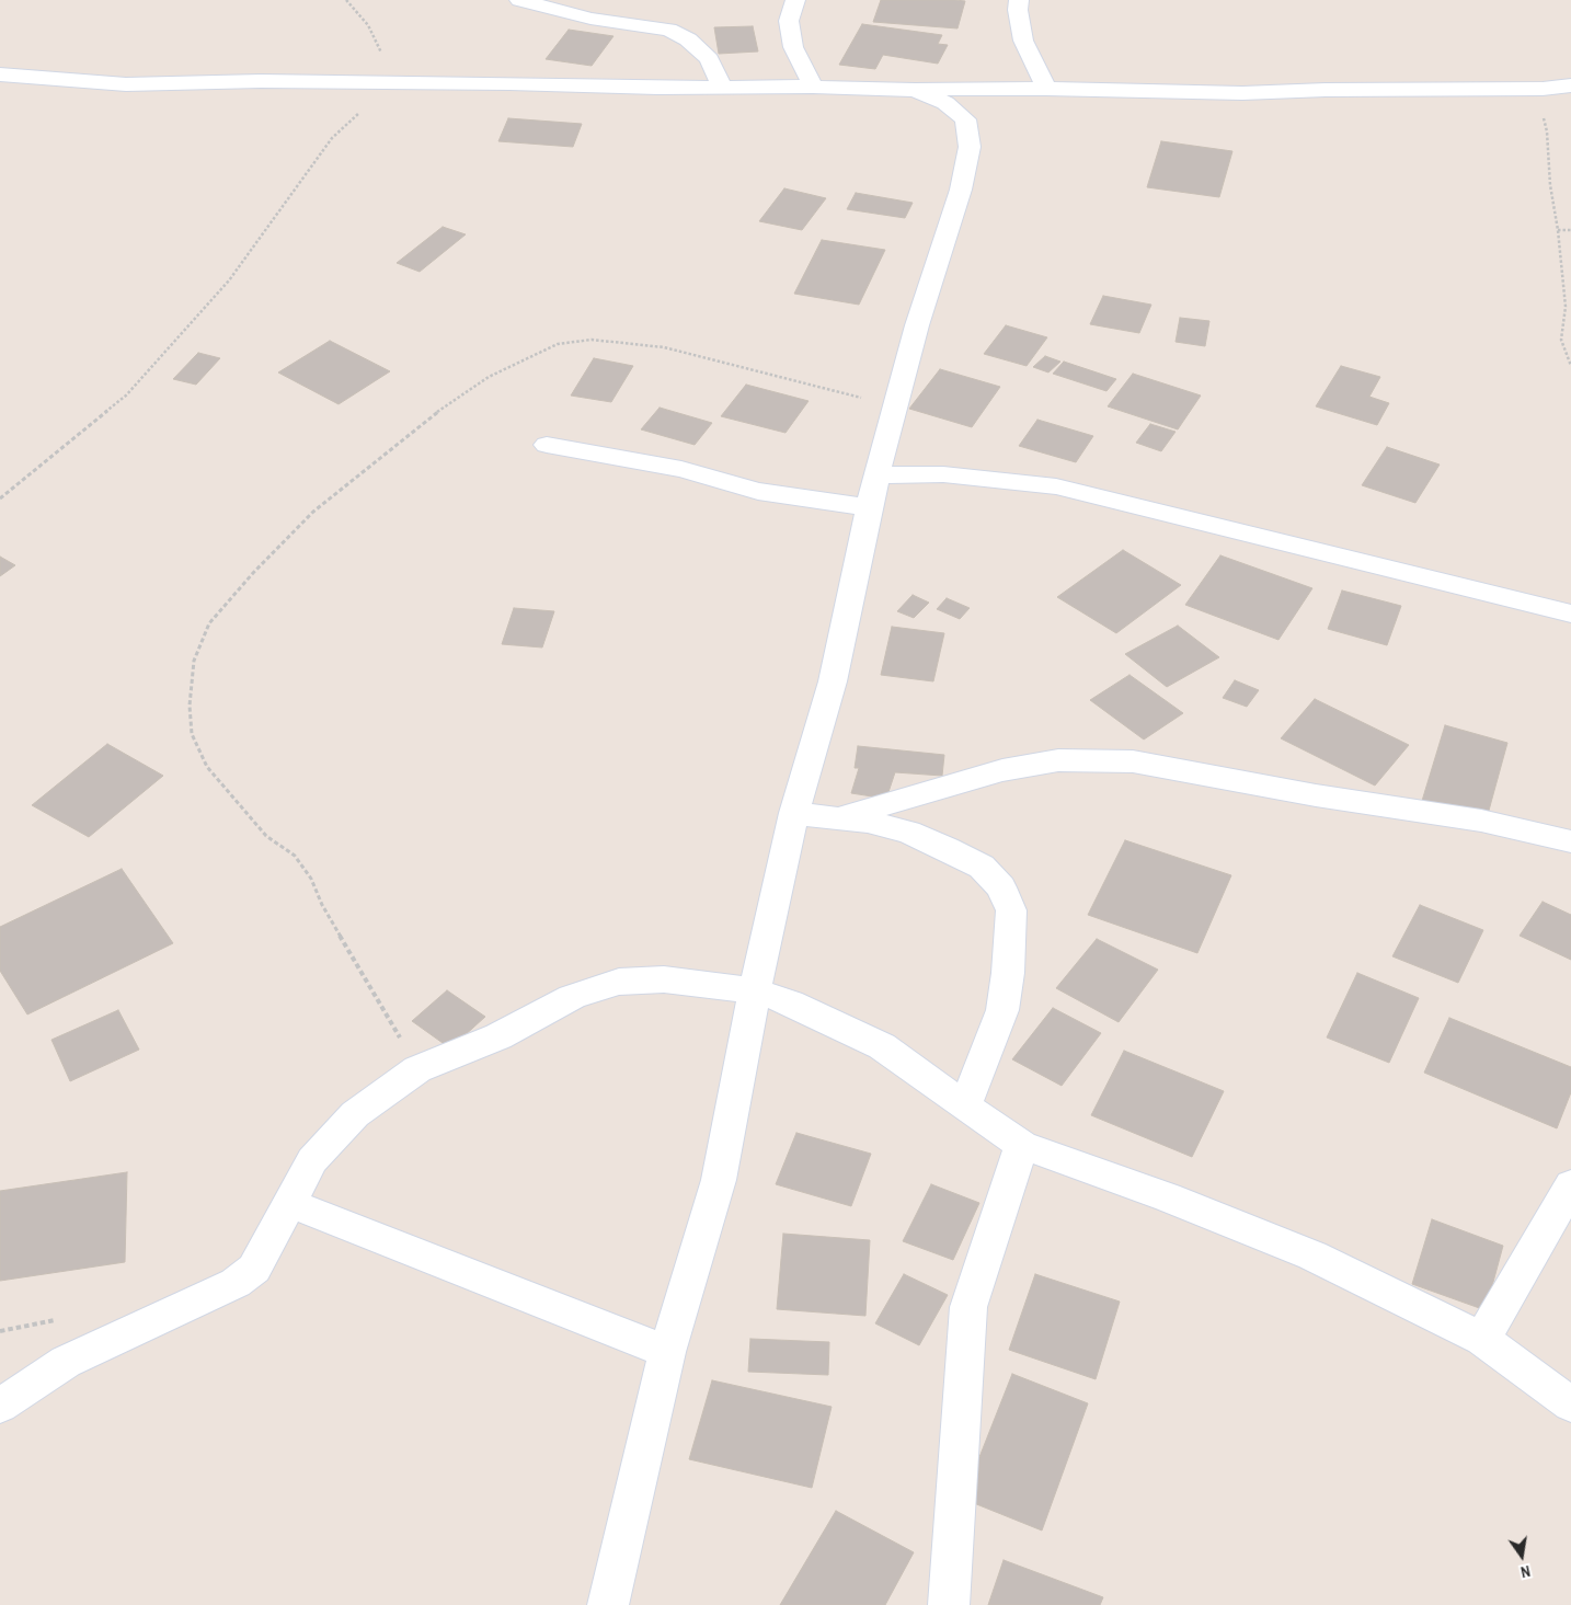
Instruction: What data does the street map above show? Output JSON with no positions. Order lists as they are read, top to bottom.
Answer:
{
  "north": "bottom"
}
